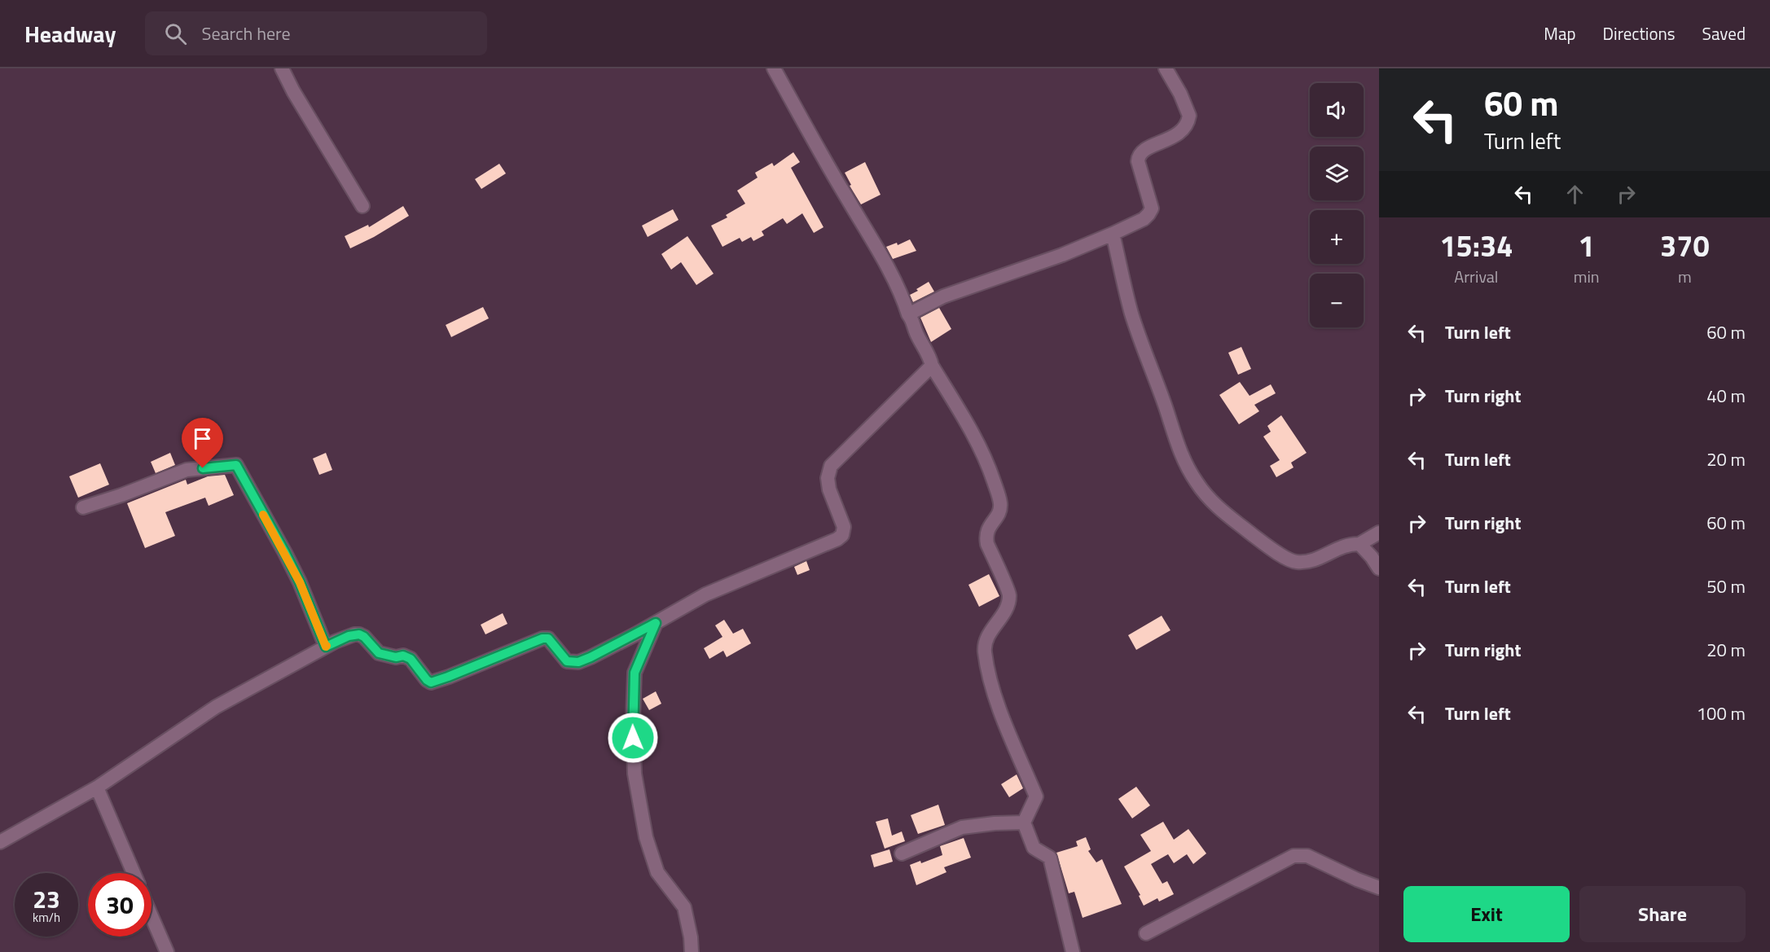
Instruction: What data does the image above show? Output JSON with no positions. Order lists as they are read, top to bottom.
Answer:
{
  "page": {
    "header": "Headway",
    "search": "Search here",
    "nav": ["Map", "Directions", "Saved"],
    "turn": ["60 m", "Turn left"],
    "map_buttons": ["+", "−"],
    "eta": [
      "15:34",
      "Arrival",
      "1",
      "min",
      "370",
      "m"
    ],
    "list": [
      {
        "name": "Turn left",
        "value": "60 m"
      },
      {
        "name": "Turn right",
        "value": "40 m"
      },
      {
        "name": "Turn left",
        "value": "20 m"
      },
      {
        "name": "Turn right",
        "value": "60 m"
      },
      {
        "name": "Turn left",
        "value": "50 m"
      },
      {
        "name": "Turn right",
        "value": "20 m"
      },
      {
        "name": "Turn left",
        "value": "100 m"
      }
    ],
    "speed": "23 km/h",
    "limit": "30",
    "buttons": ["Exit", "Share"]
  }
}
